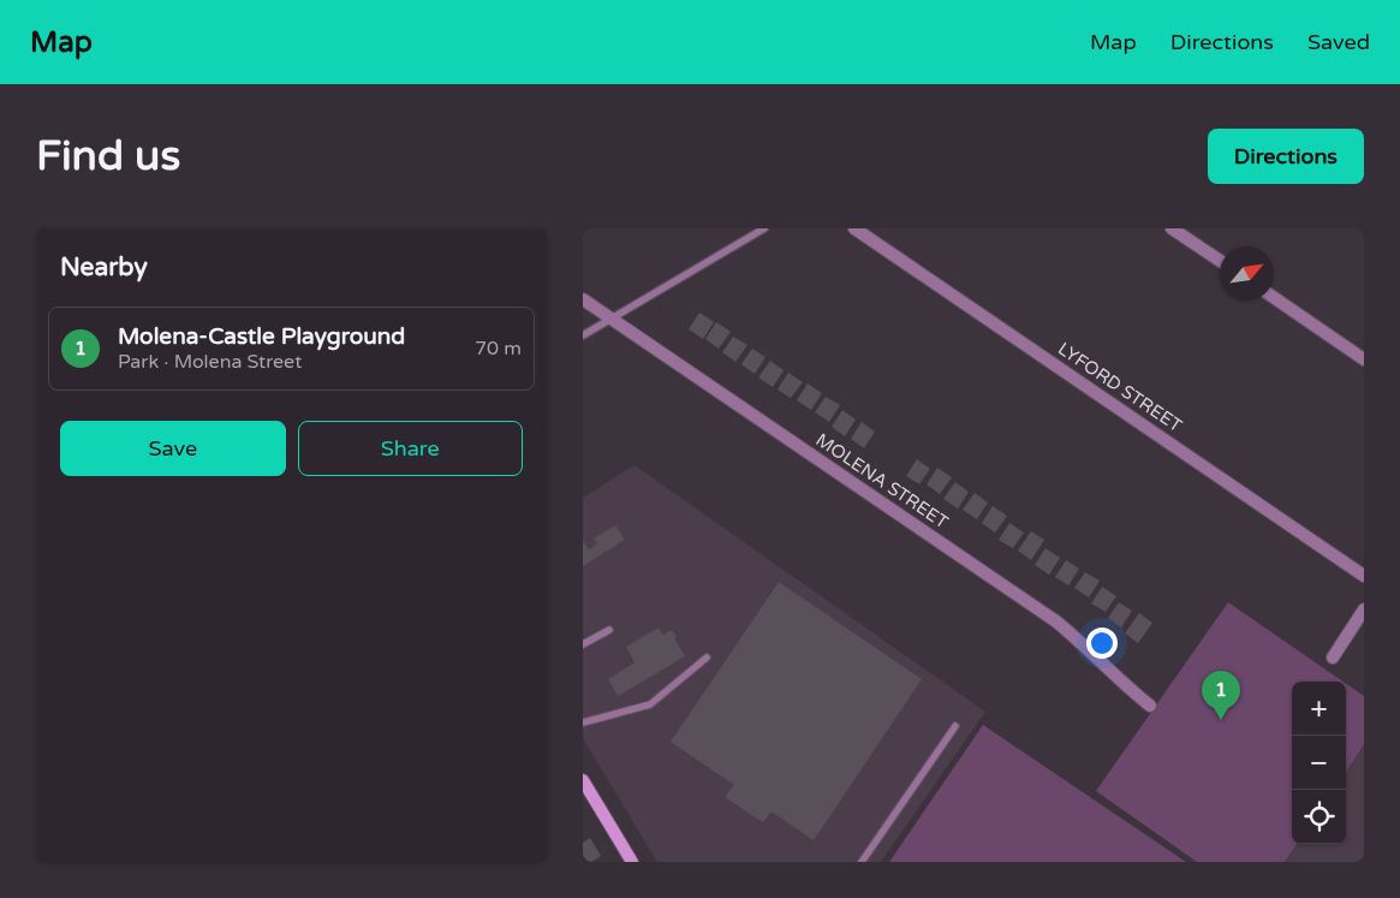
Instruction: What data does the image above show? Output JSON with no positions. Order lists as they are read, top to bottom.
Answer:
{
  "streets": {
    "street": ["LYFORD STREET", "MOLENA STREET"]
  },
  "north": "top right",
  "page": {
    "header": "Map",
    "nav": ["Map", "Directions", "Saved"],
    "buttons": [
      "Directions",
      ["Save", "Share"]
    ],
    "title": "Find us",
    "heading": "Nearby",
    "list": [
      {
        "mark": "1",
        "name": "Molena-Castle Playground",
        "note": "Park · Molena Street",
        "value": "70 m"
      }
    ],
    "pins": "1",
    "map_buttons": ["+", "−"]
  }
}
